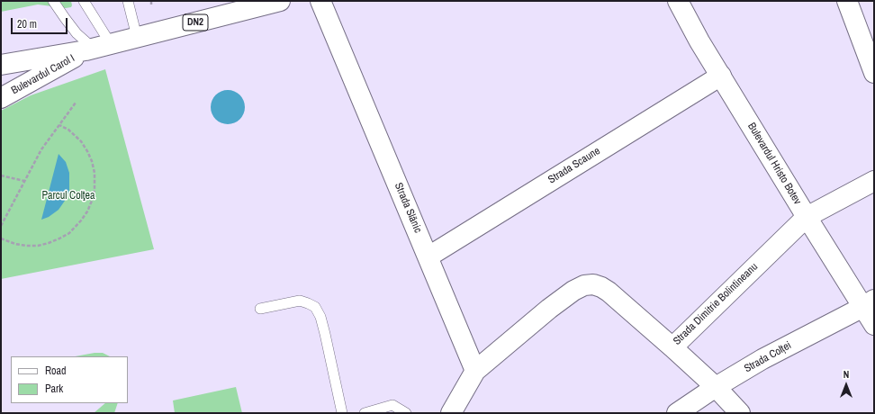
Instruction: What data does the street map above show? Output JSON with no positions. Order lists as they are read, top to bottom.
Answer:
{
  "streets": {
    "street": [
      "DN2",
      "Bulevardul Carol I",
      "Bulevardul Hristo Botev",
      "Strada Scaune",
      "Strada Slănic",
      "Strada Dimitrie Bolintineanu",
      "Strada Colței"
    ]
  },
  "crossings": [
    ["Bulevardul Hristo Botev", "Strada Scaune"],
    ["Bulevardul Hristo Botev", "Strada Dimitrie Bolintineanu"],
    ["Bulevardul Hristo Botev", "Strada Colței"],
    ["Strada Scaune", "Strada Slănic"],
    ["Strada Slănic", "Strada Dimitrie Bolintineanu"]
  ],
  "parks": ["Parcul Colţea"],
  "legend": ["Road", "Park"],
  "scale_bar": "20 m",
  "north": "top"
}
